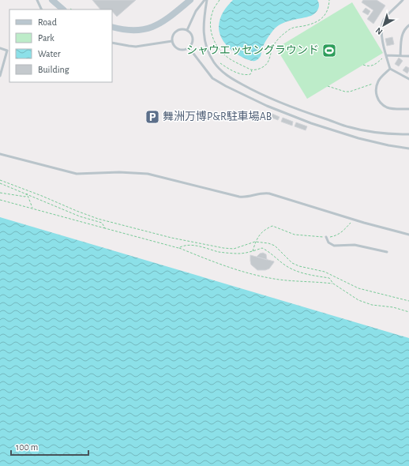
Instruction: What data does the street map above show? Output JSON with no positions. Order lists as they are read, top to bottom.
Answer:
{
  "places": {
    "sports": ["シャウエッセングラウンド"],
    "parking": ["舞洲万博P&R駐車場AB"]
  },
  "legend": [
    "Road",
    "Park",
    "Water",
    "Building"
  ],
  "scale_bar": "100 m",
  "north": "bottom left"
}
